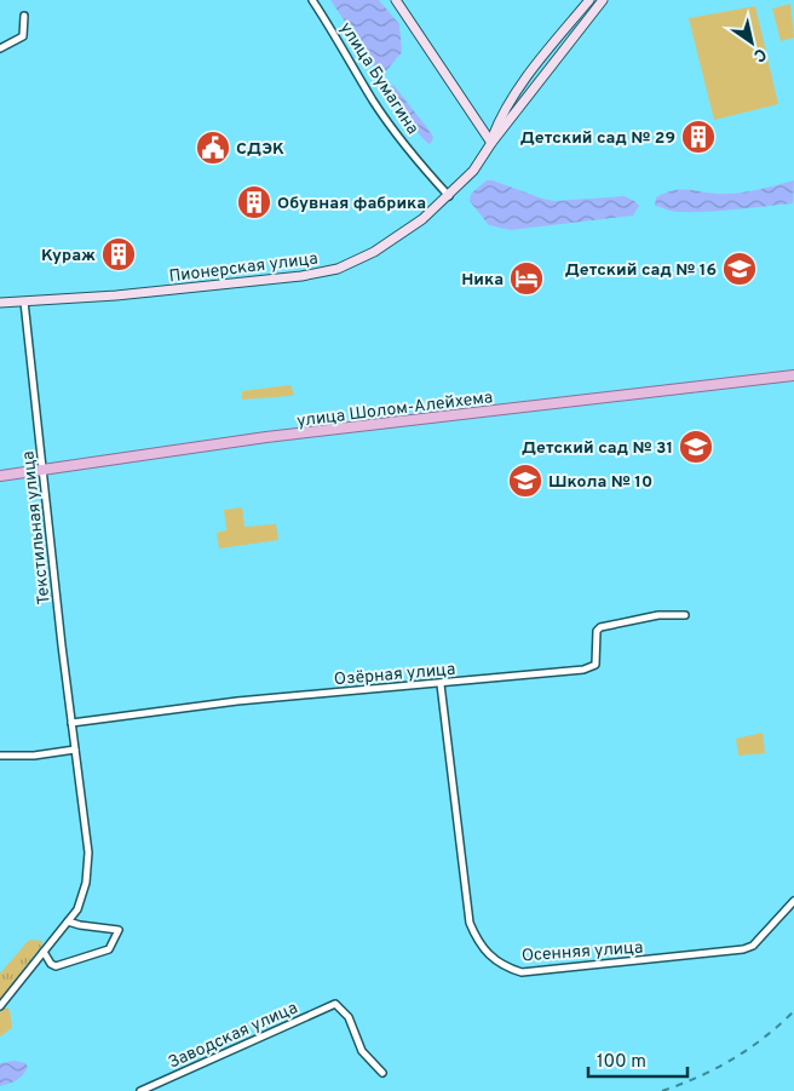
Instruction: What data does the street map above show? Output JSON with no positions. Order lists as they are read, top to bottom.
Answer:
{
  "streets": {
    "main road": ["Пионерская улица", "улица Шолом-Алейхема"],
    "street": [
      "улица Бумагина",
      "Текстильная улица",
      "Озёрная улица",
      "Осенняя улица",
      "Заводская улица"
    ]
  },
  "crossings": [
    ["улица Бумагина", "Пионерская улица"],
    ["Пионерская улица", "Текстильная улица"],
    ["улица Шолом-Алейхема", "Текстильная улица"],
    ["Текстильная улица", "Озёрная улица"],
    ["Озёрная улица", "Осенняя улица"]
  ],
  "places": {
    "building": ["Детский сад № 29", "Обувная фабрика", "Кураж"],
    "public building": ["СДЭК"],
    "school or university": ["Детский сад № 16", "Детский сад № 31", "Школа № 10"],
    "hotel": ["Ника"]
  },
  "scale_bar": "100 m",
  "north": "bottom right"
}
